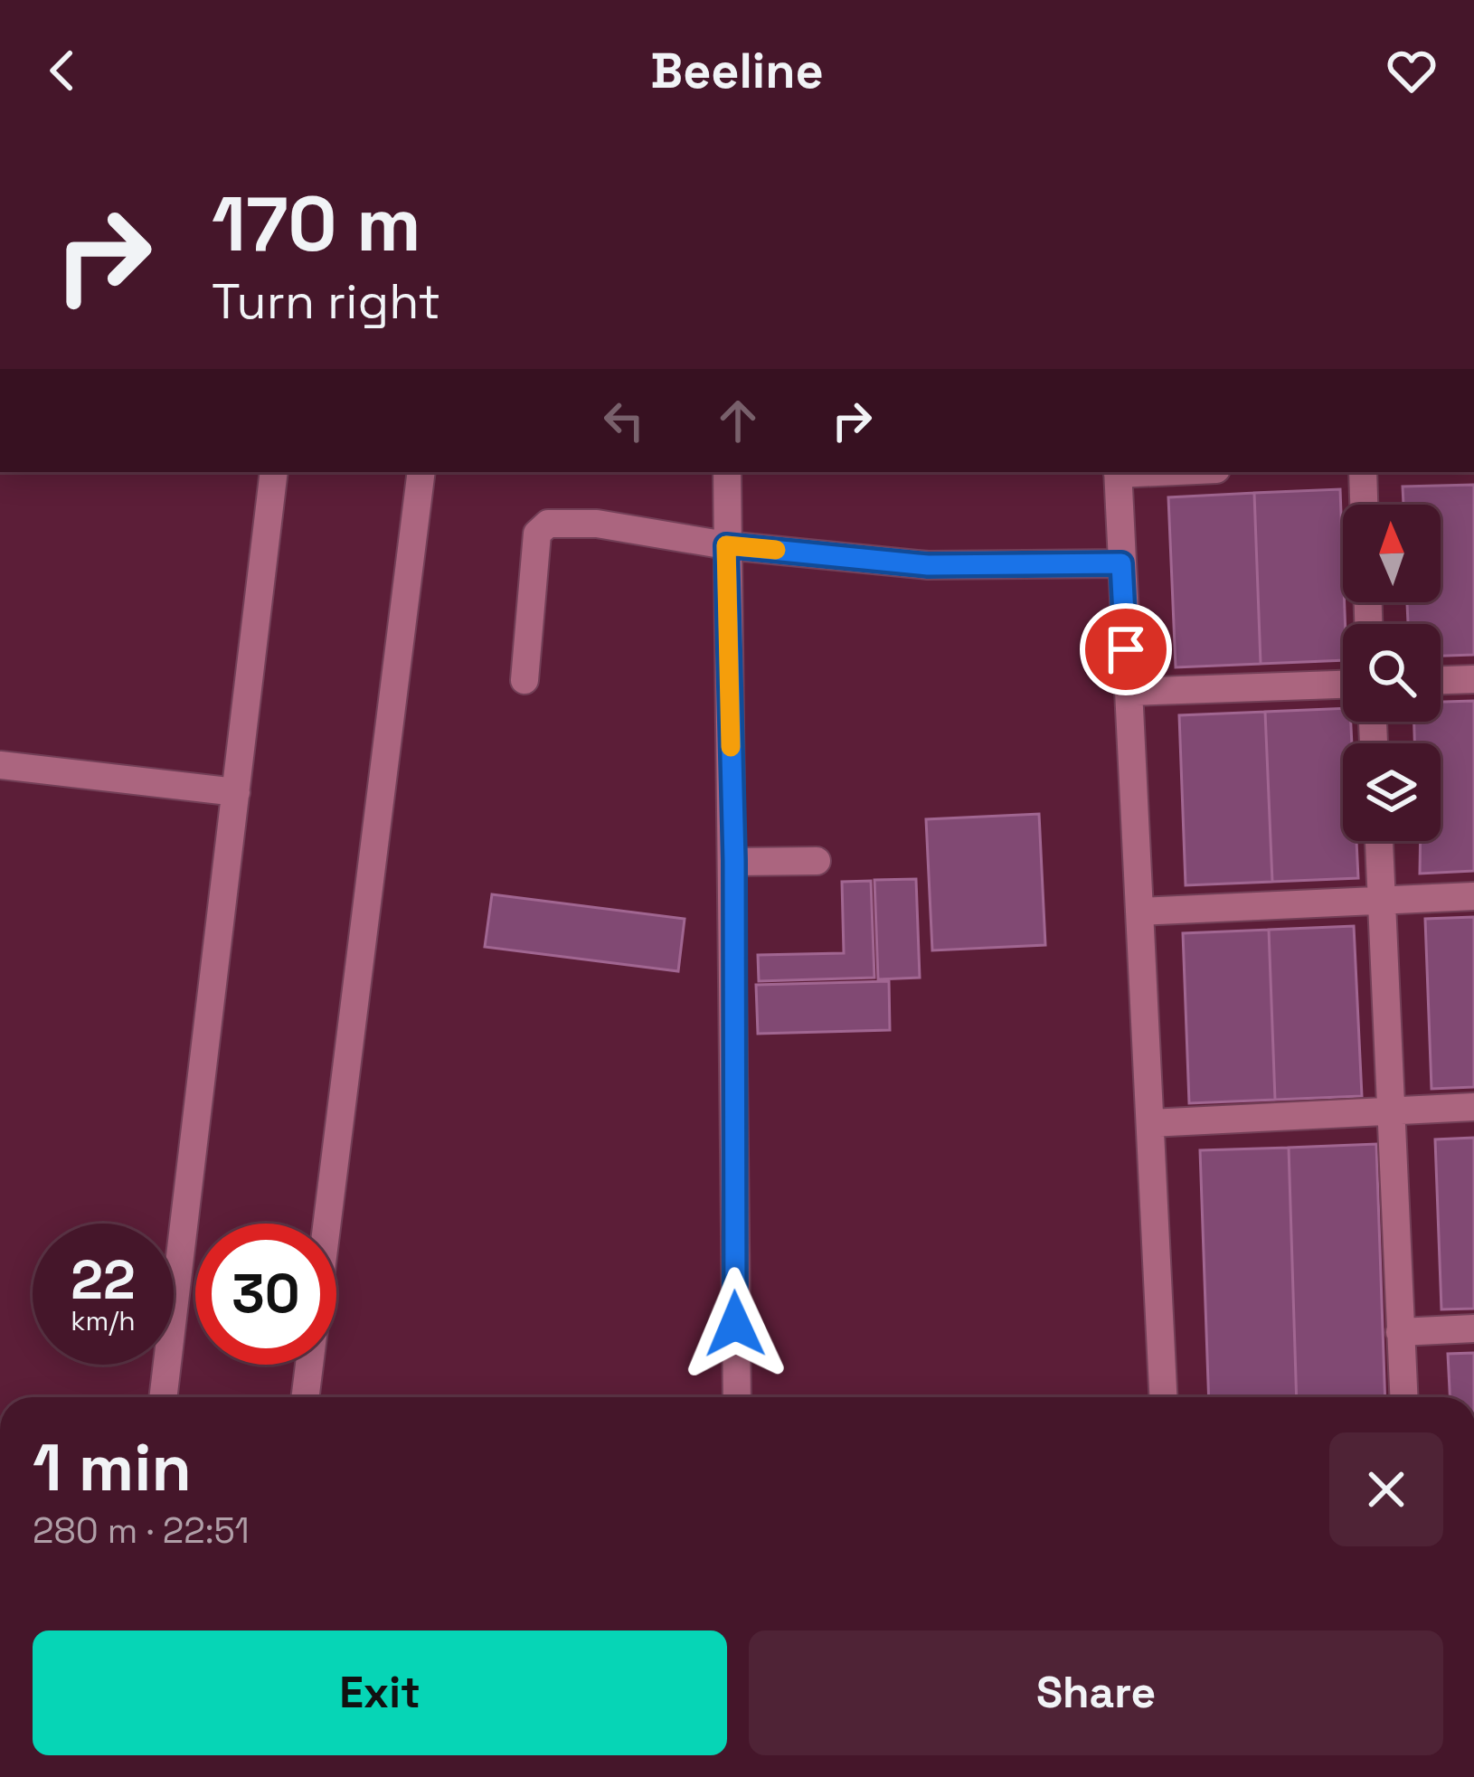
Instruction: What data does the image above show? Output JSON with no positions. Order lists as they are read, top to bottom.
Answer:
{
  "north": "top",
  "page": {
    "header": "Beeline",
    "turn": ["170 m", "Turn right"],
    "speed": "22 km/h",
    "limit": "30",
    "heading": ["1 min", "280 m · 22:51"],
    "buttons": ["Exit", "Share"]
  }
}
